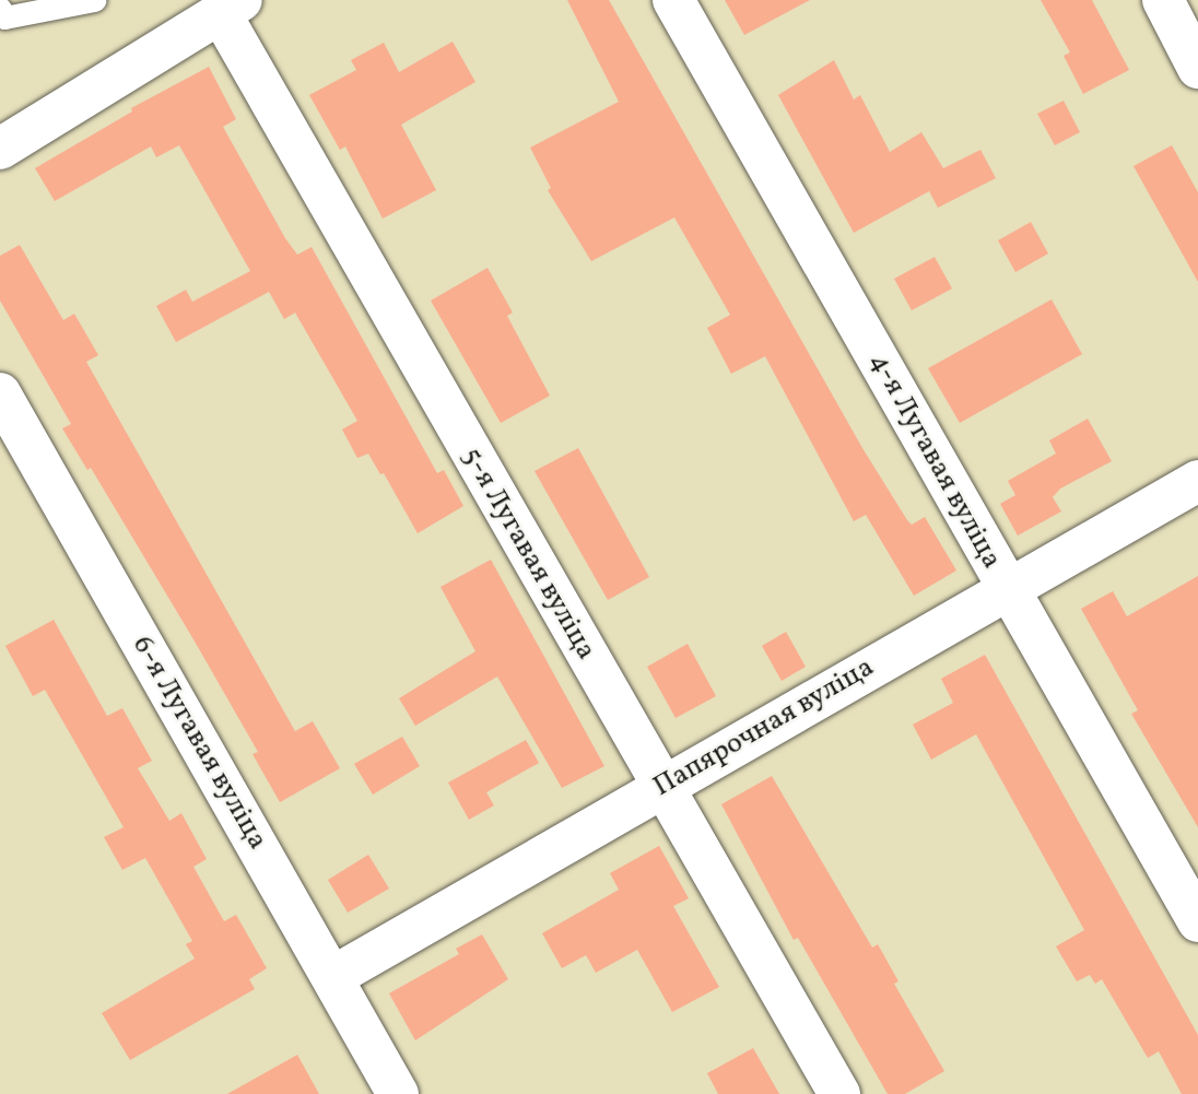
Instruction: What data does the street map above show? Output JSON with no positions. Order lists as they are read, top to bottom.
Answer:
{
  "streets": {
    "street": [
      "4-я Лугавая вуліца",
      "5-я Лугавая вуліца",
      "Папярочная вуліца",
      "6-я Лугавая вуліца"
    ]
  },
  "crossings": [
    ["4-я Лугавая вуліца", "Папярочная вуліца"],
    ["5-я Лугавая вуліца", "Папярочная вуліца"],
    ["Папярочная вуліца", "6-я Лугавая вуліца"]
  ]
}
